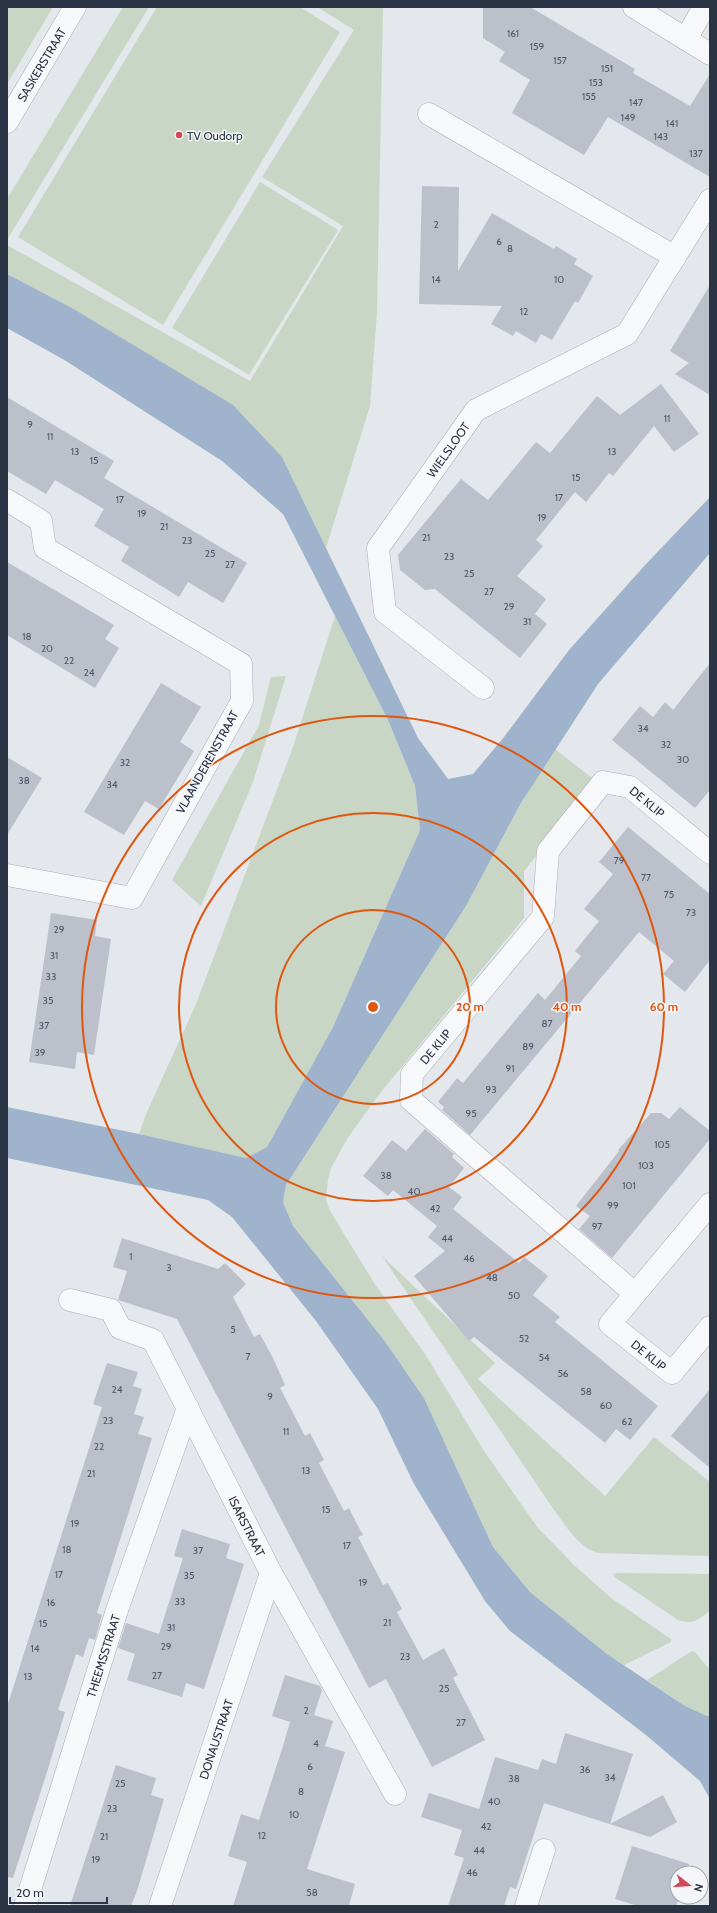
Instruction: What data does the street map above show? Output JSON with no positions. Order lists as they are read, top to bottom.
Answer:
{
  "streets": {
    "street": [
      "SASKERSTRAAT",
      "WIELSLOOT",
      "VLAANDERENSTRAAT",
      "DE KLIP",
      "ISARSTRAAT",
      "THEEMSSTRAAT",
      "DONAUSTRAAT"
    ]
  },
  "crossings": [
    ["ISARSTRAAT", "THEEMSSTRAAT"],
    ["ISARSTRAAT", "DONAUSTRAAT"]
  ],
  "places": ["TV Oudorp"],
  "house_numbers": [
    "161",
    "159",
    "157",
    "151",
    "153",
    "155",
    "147",
    "149",
    "141",
    "143",
    "137",
    "2",
    "6",
    "8",
    "14",
    "10",
    "12",
    "11",
    "9",
    "11",
    "13",
    "13",
    "15",
    "15",
    "17",
    "17",
    "19",
    "19",
    "21",
    "21",
    "23",
    "25",
    "23",
    "27",
    "25",
    "27",
    "29",
    "31",
    "18",
    "20",
    "22",
    "24",
    "34",
    "32",
    "30",
    "32",
    "38",
    "34",
    "79",
    "77",
    "75",
    "73",
    "29",
    "31",
    "33",
    "35",
    "87",
    "37",
    "89",
    "39",
    "91",
    "93",
    "95",
    "105",
    "103",
    "38",
    "101",
    "40",
    "99",
    "42",
    "97",
    "44",
    "1",
    "46",
    "3",
    "48",
    "50",
    "5",
    "52",
    "7",
    "54",
    "56",
    "24",
    "58",
    "9",
    "60",
    "23",
    "62",
    "11",
    "22",
    "13",
    "21",
    "15",
    "19",
    "17",
    "18",
    "37",
    "17",
    "35",
    "19",
    "33",
    "16",
    "21",
    "15",
    "31",
    "29",
    "14",
    "23",
    "27",
    "13",
    "25",
    "2",
    "27",
    "4",
    "6",
    "36",
    "34",
    "38",
    "25",
    "8",
    "40",
    "23",
    "10",
    "42",
    "12",
    "21",
    "44",
    "19",
    "46",
    "58"
  ],
  "scale_bar": "20 m",
  "north": "right",
  "rings": ["20 m", "40 m", "60 m"]
}
